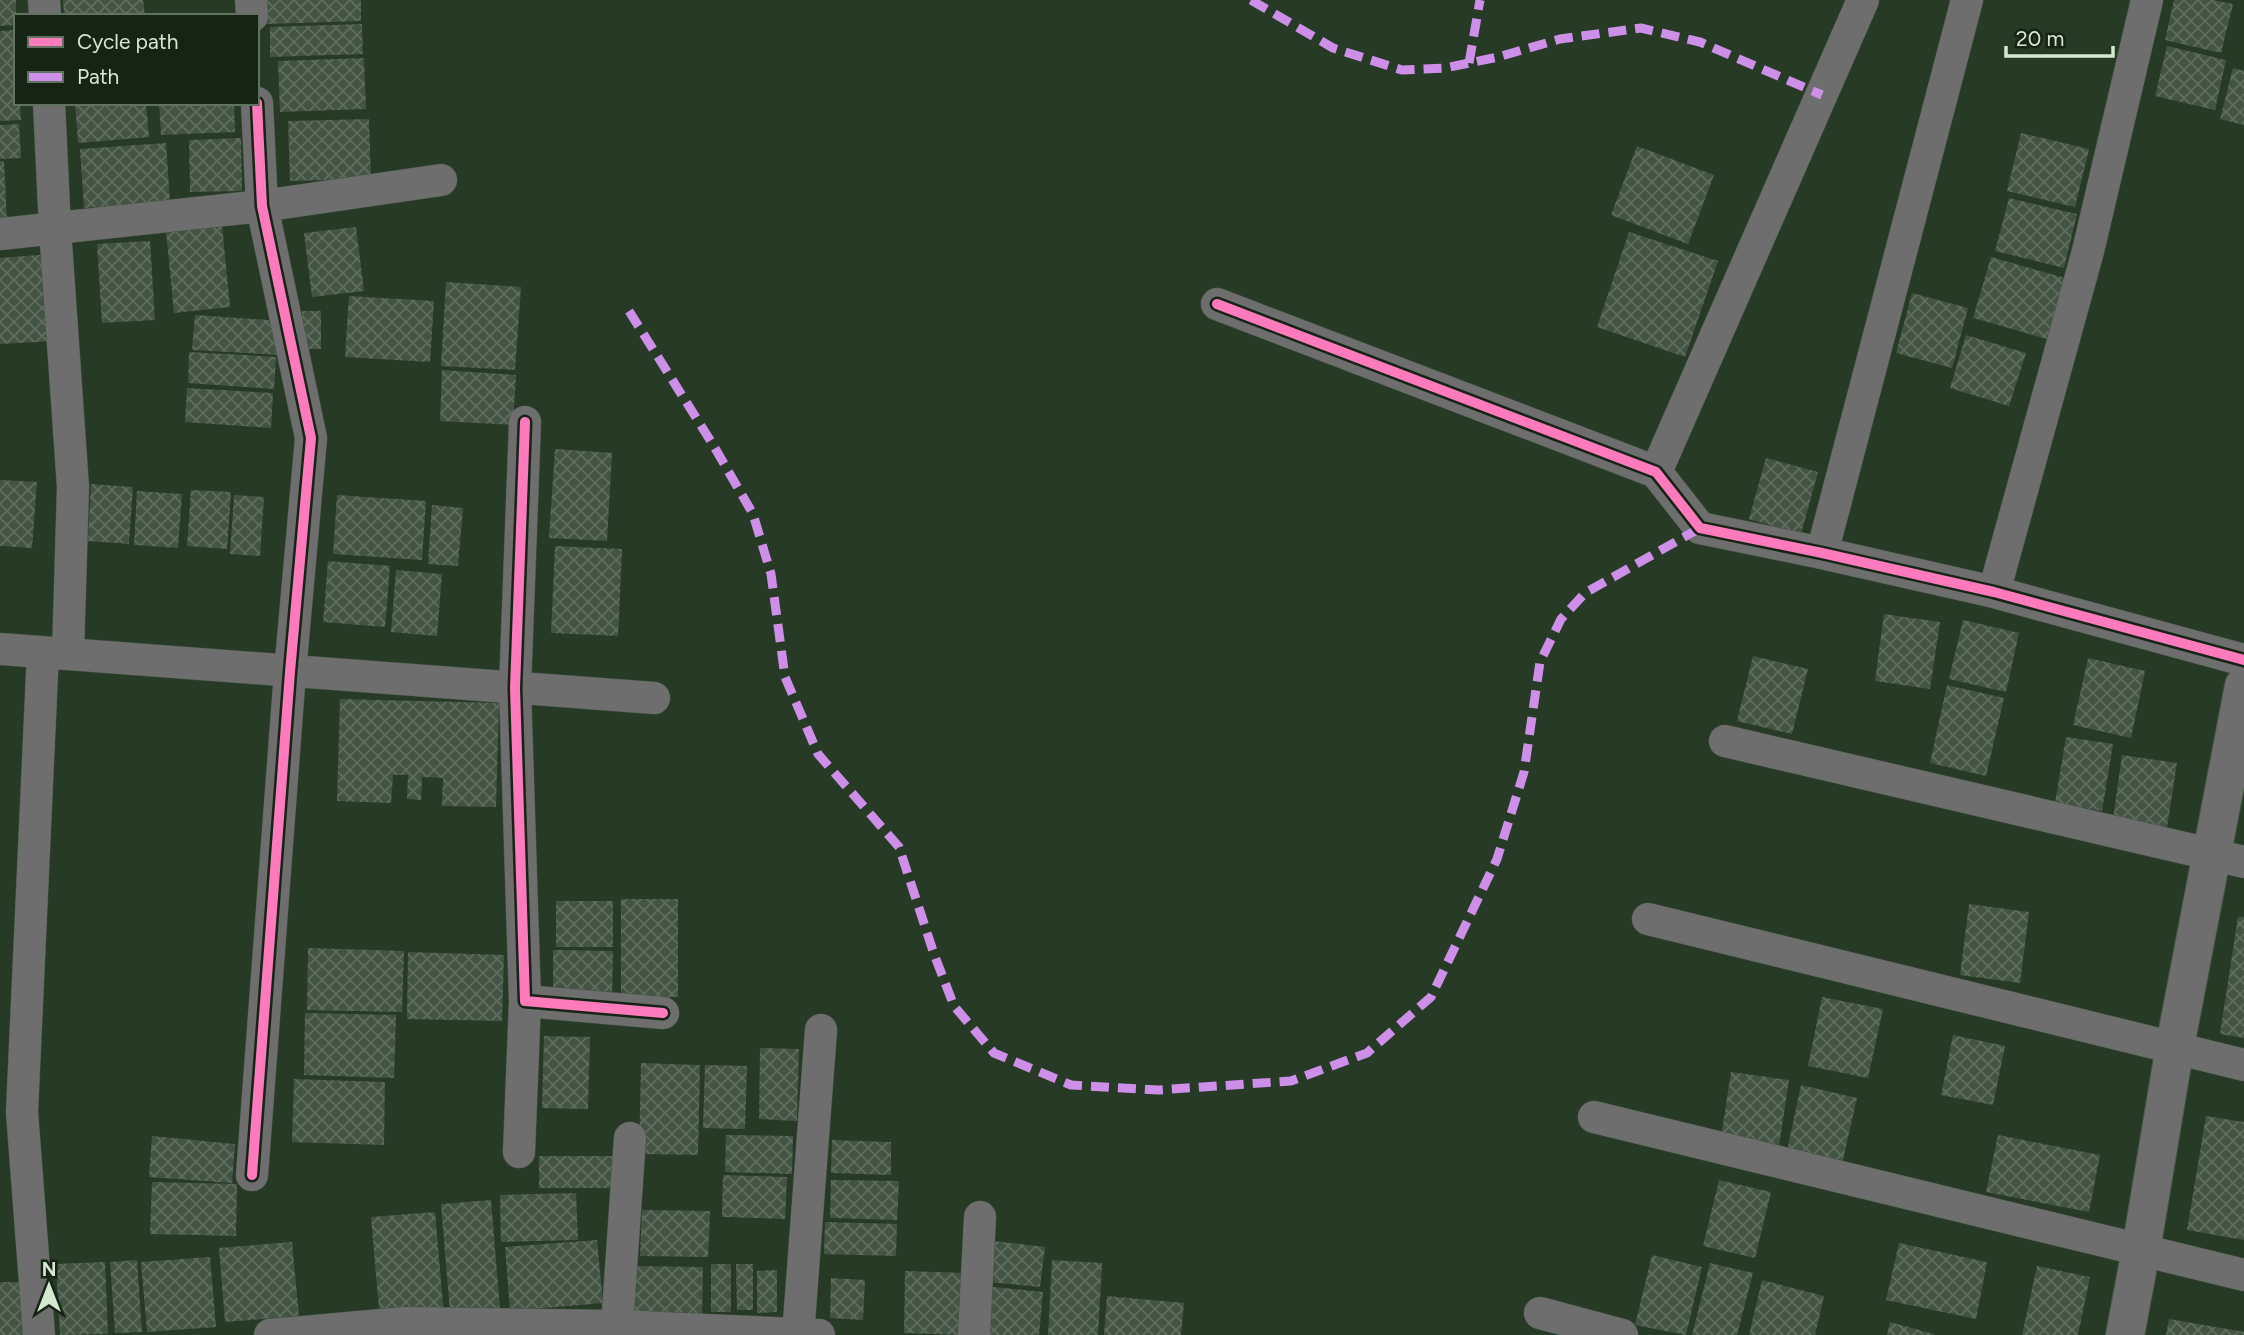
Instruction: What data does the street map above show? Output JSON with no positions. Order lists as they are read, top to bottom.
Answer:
{
  "legend": ["Cycle path", "Path"],
  "scale_bar": "20 m",
  "north": "top"
}
